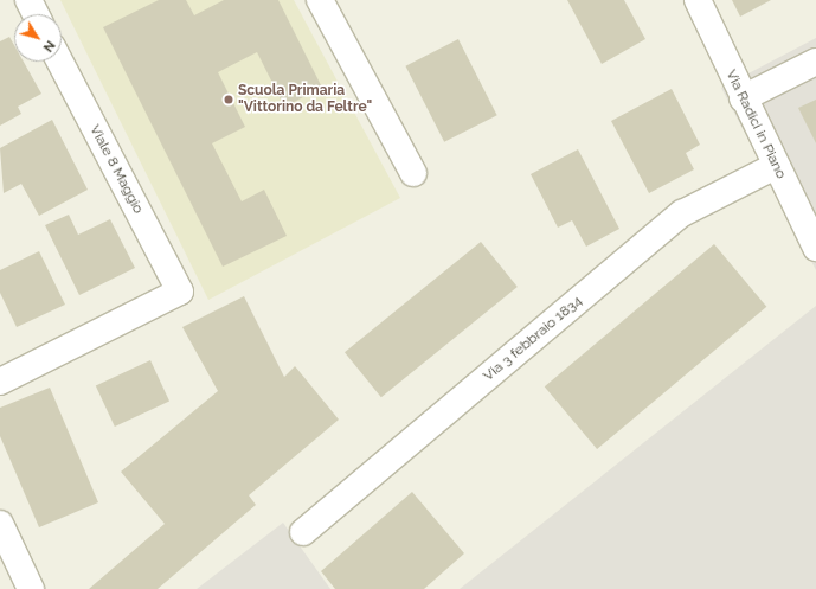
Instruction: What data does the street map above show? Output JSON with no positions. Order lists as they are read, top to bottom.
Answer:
{
  "streets": {
    "street": ["Via Radici in Piano", "Viale 8 Maggio", "Via 3 febbraio 1834"]
  },
  "crossings": [
    ["Via Radici in Piano", "Via 3 febbraio 1834"]
  ],
  "places": ["Scuola Primaria \"Vittorino da Feltre\""],
  "north": "bottom right"
}
